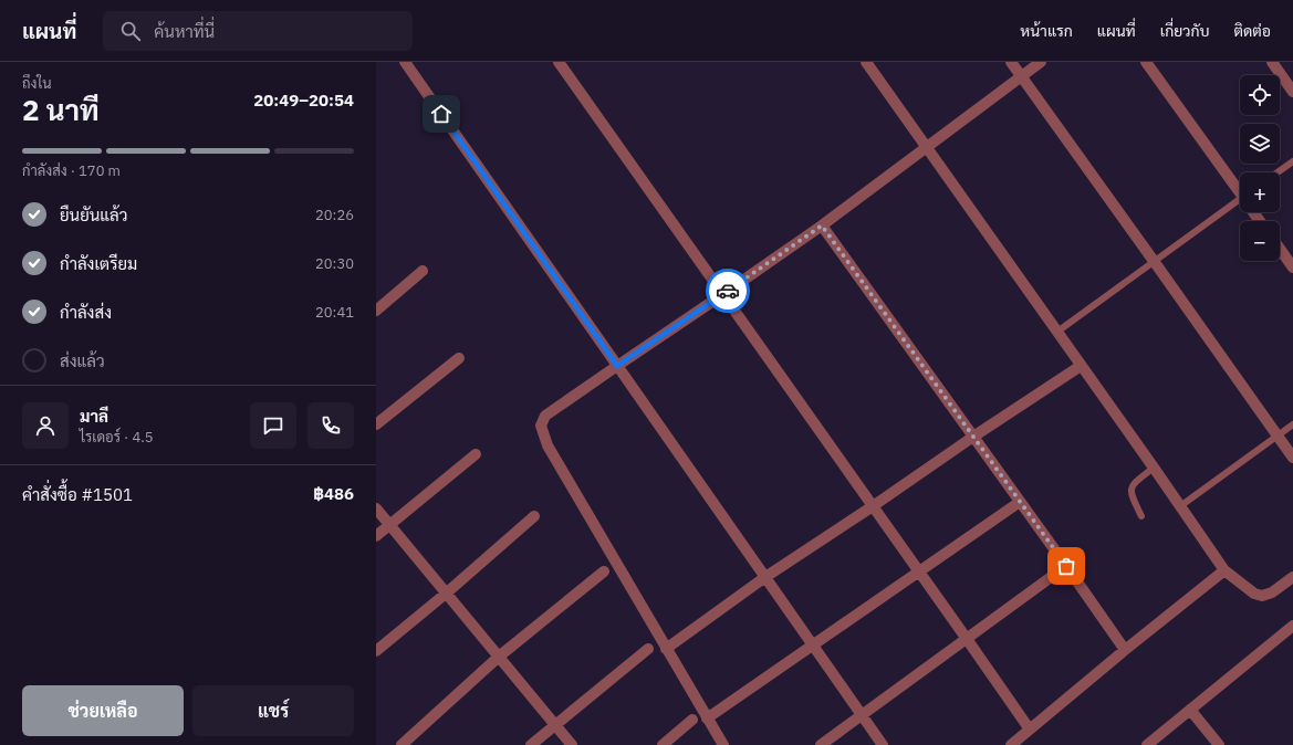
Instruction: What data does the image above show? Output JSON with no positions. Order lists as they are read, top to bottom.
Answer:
{
  "page": {
    "header": "แผนที่",
    "search": "ค้นหาที่นี่",
    "nav": [
      "หน้าแรก",
      "แผนที่",
      "เกี่ยวกับ",
      "ติดต่อ"
    ],
    "heading": ["2 นาที", "ถึงใน", "20:49–20:54"],
    "panel": [
      "มาลี",
      "ไรเดอร์ · 4.5",
      "คำสั่งซื้อ #1501",
      "฿486"
    ],
    "map_buttons": ["+", "−"],
    "bar": "กำลังส่ง · 170 m",
    "list": [
      ["ยืนยันแล้ว", "20:26"],
      ["กำลังเตรียม", "20:30"],
      ["กำลังส่ง", "20:41"],
      "ส่งแล้ว"
    ],
    "buttons": ["ช่วยเหลือ", "แชร์"]
  }
}
